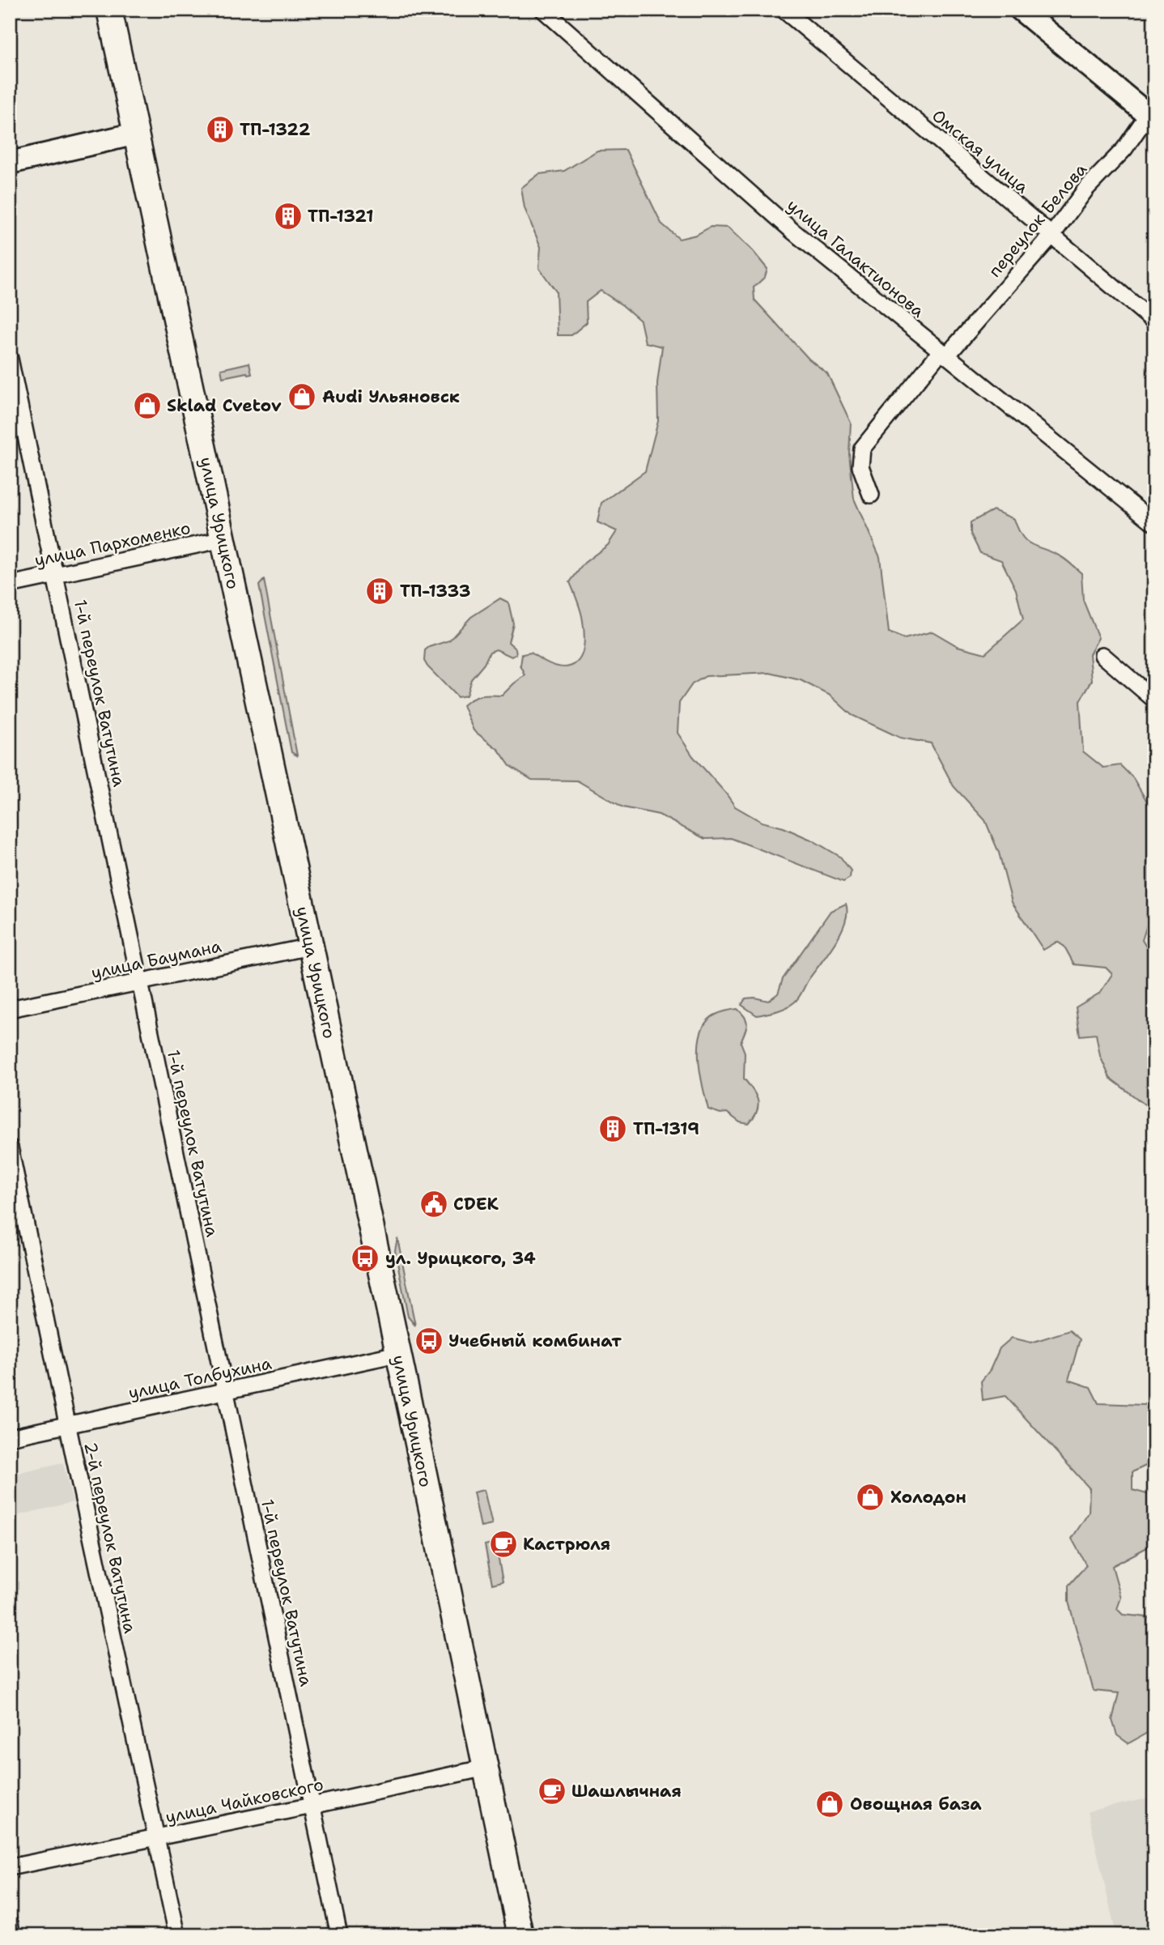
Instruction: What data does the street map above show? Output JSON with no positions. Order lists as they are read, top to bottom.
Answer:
{
  "streets": {
    "main road": ["улица Урицкого"],
    "street": [
      "Омская улица",
      "переулок Белова",
      "улица Галактионова",
      "улица Пархоменко",
      "1-й переулок Ватутина",
      "улица Баумана",
      "улица Толбухина",
      "2-й переулок Ватутина",
      "улица Чайковского"
    ]
  },
  "crossings": [
    ["Омская улица", "переулок Белова"],
    ["переулок Белова", "улица Галактионова"],
    ["улица Урицкого", "улица Пархоменко"],
    ["улица Урицкого", "улица Баумана"],
    ["улица Урицкого", "улица Толбухина"],
    ["улица Урицкого", "улица Чайковского"],
    ["улица Пархоменко", "1-й переулок Ватутина"],
    ["1-й переулок Ватутина", "улица Баумана"],
    ["1-й переулок Ватутина", "улица Толбухина"],
    ["1-й переулок Ватутина", "улица Чайковского"],
    ["улица Толбухина", "2-й переулок Ватутина"],
    ["2-й переулок Ватутина", "улица Чайковского"]
  ],
  "places": {
    "building": [
      "ТП-1322",
      "ТП-1321",
      "ТП-1333",
      "ТП-1319"
    ],
    "shop": [
      "Audi Ульяновск",
      "Sklad Cvetov",
      "Холодон",
      "Овощная база"
    ],
    "public building": ["CDEK"],
    "bus stop": ["ул. Урицкого, 34", "Учебный комбинат"],
    "cafe": ["Кастрюля", "Шашлычная"]
  }
}
